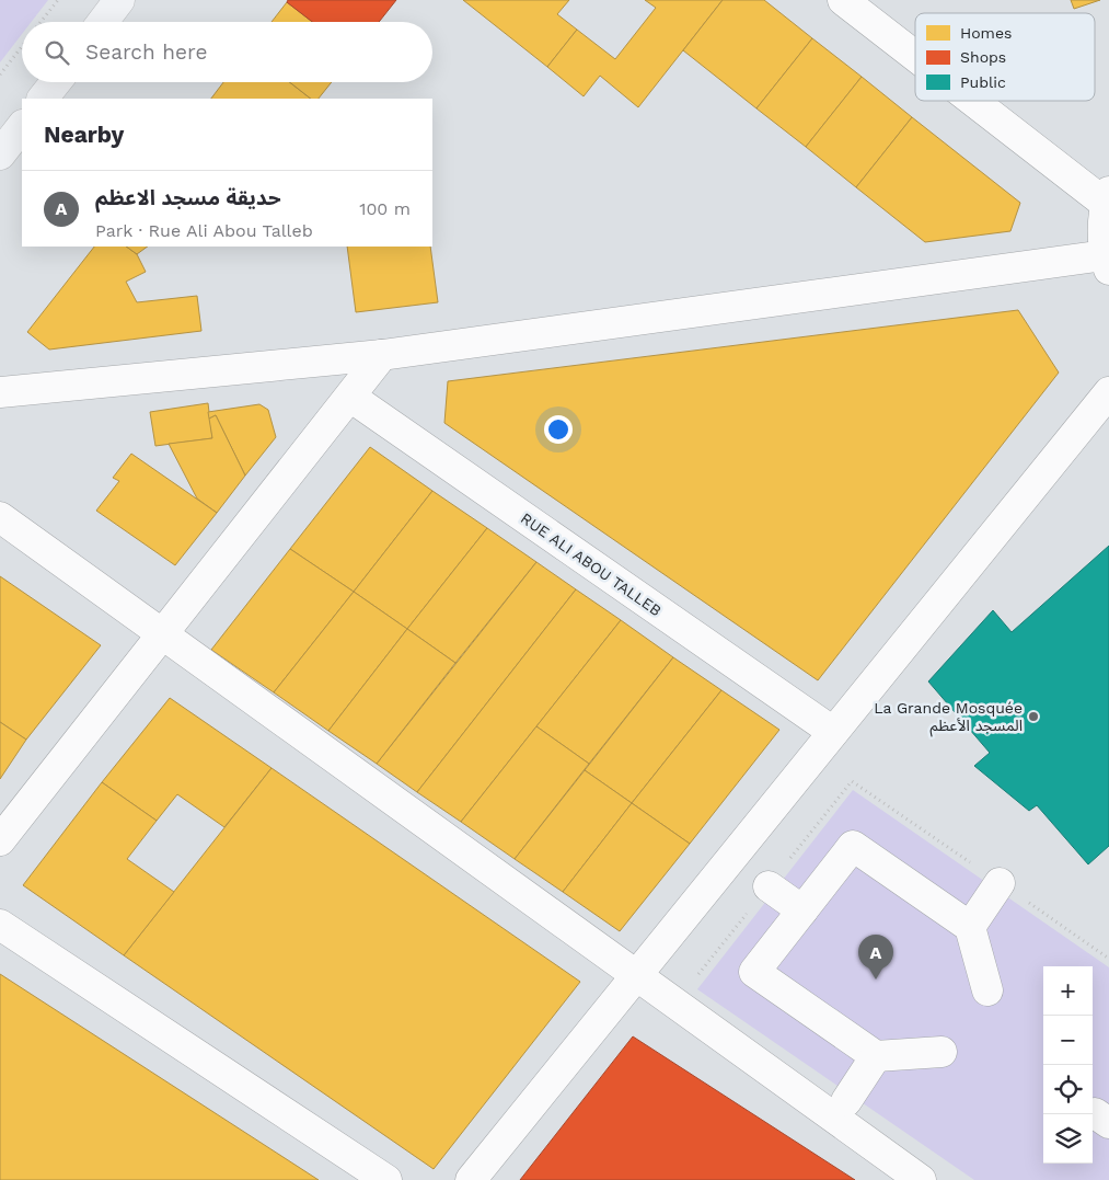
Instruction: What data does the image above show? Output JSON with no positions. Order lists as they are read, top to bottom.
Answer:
{
  "streets": {
    "street": ["RUE ALI ABOU TALLEB"]
  },
  "places": ["La Grande Mosquée المسجد الأعظم"],
  "legend": ["Homes", "Shops", "Public"],
  "page": {
    "search": "Search here",
    "heading": "Nearby",
    "list": [
      {
        "mark": "A",
        "name": "حديقة مسجد الاعظم",
        "note": "Park · Rue Ali Abou Talleb",
        "value": "100 m"
      }
    ],
    "pins": "A",
    "map_buttons": ["+", "−"]
  }
}
